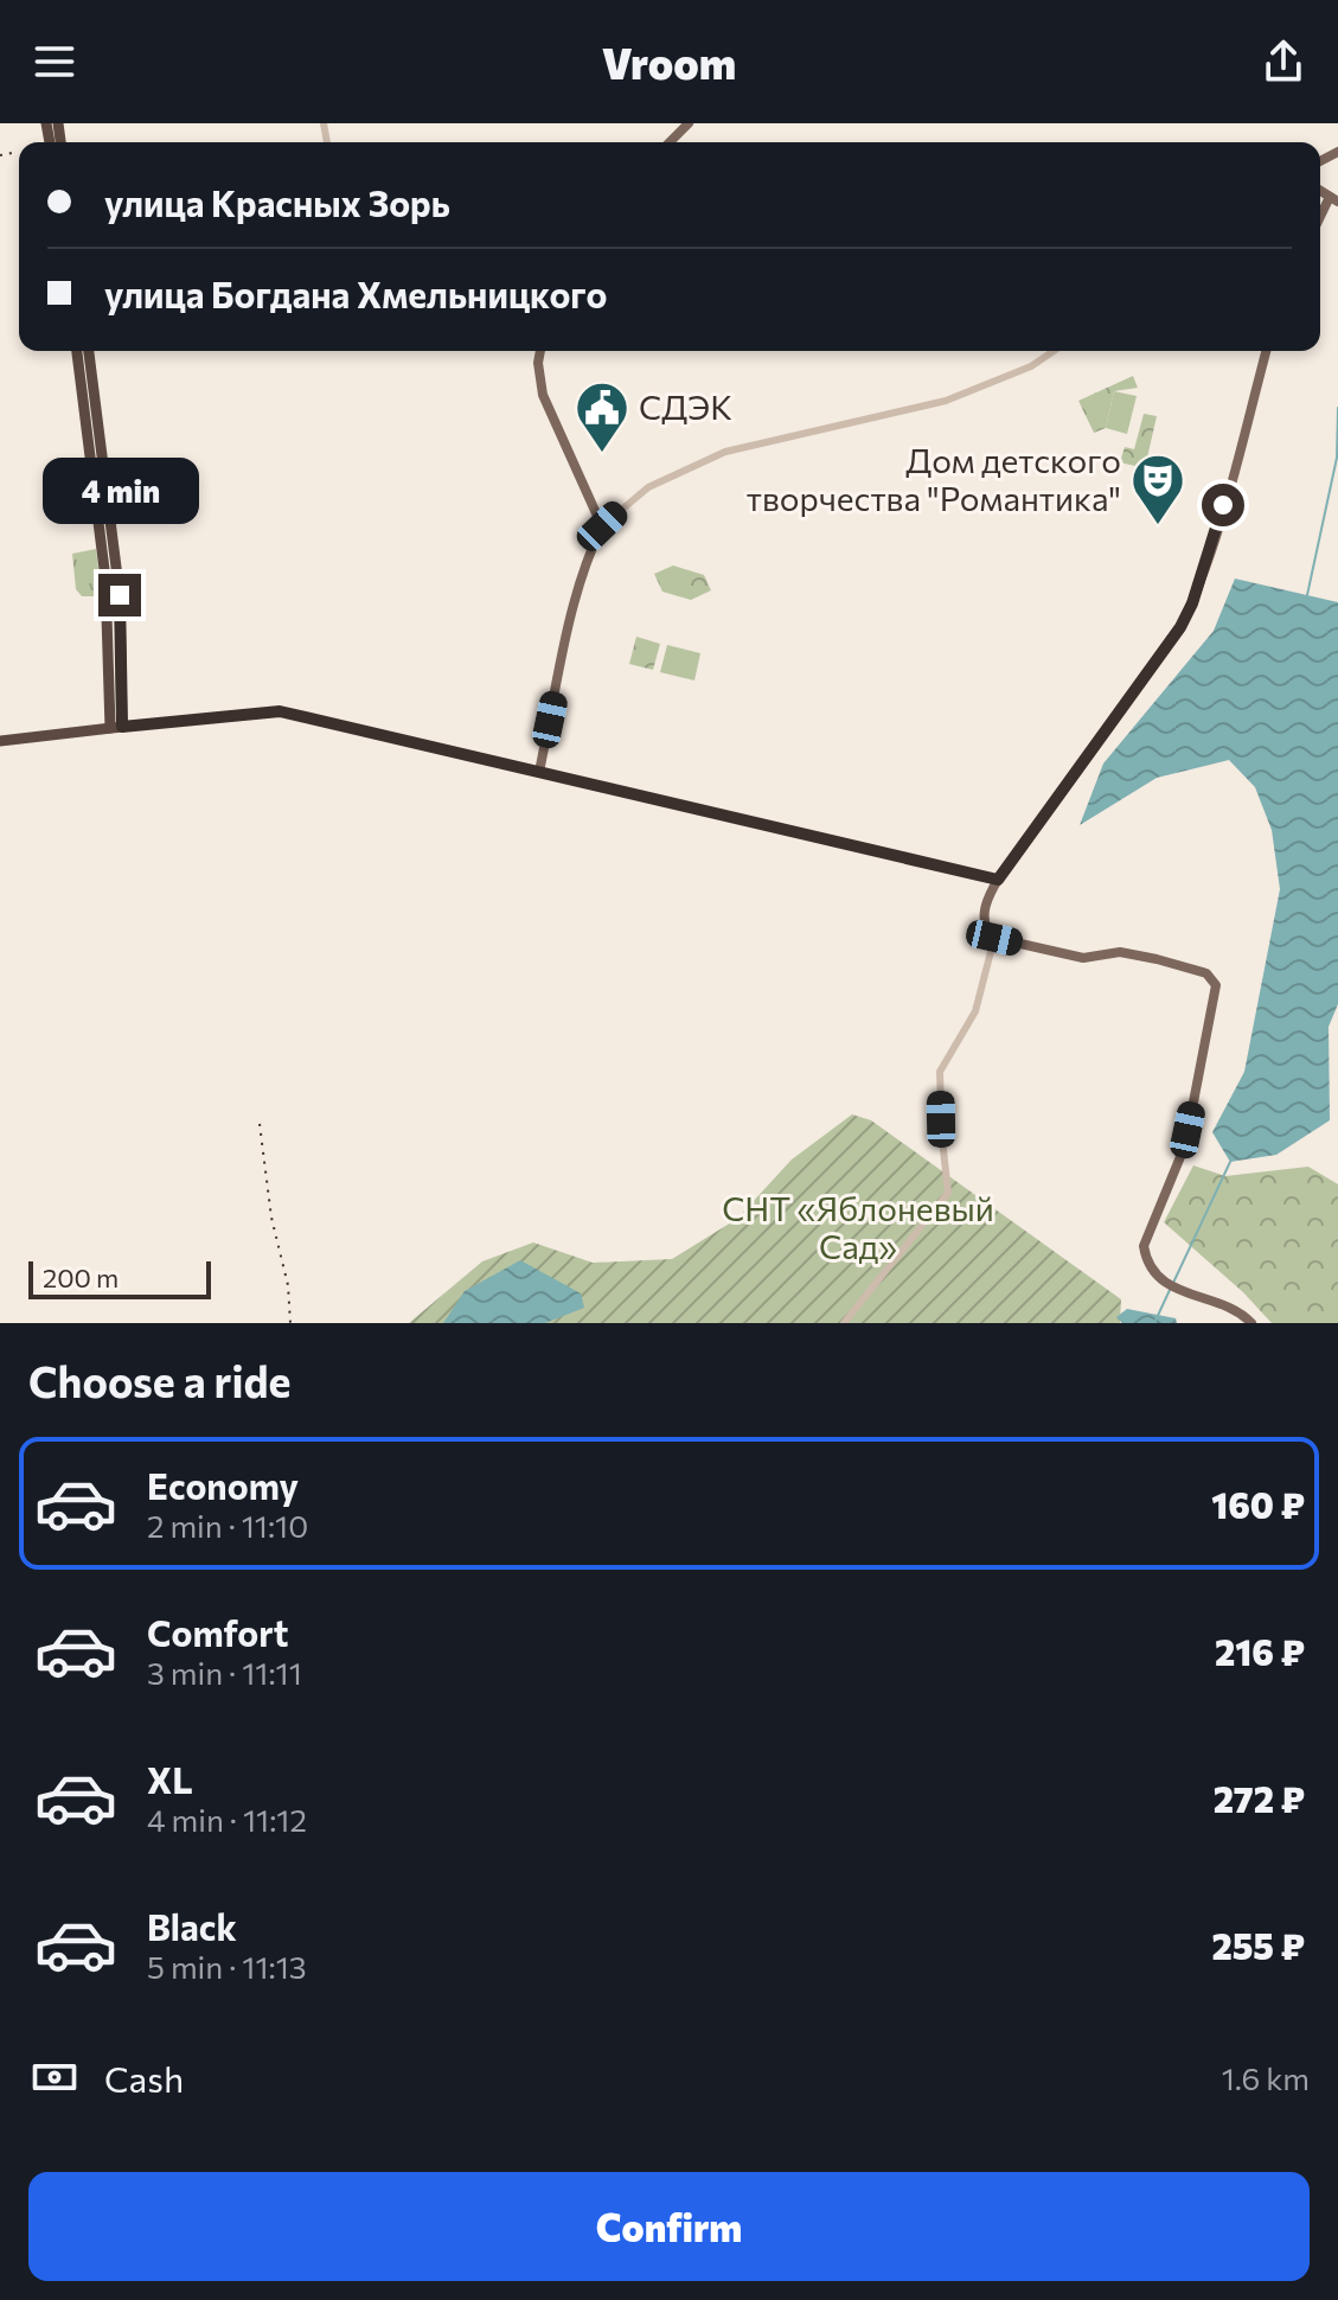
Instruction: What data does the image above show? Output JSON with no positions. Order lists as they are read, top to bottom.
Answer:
{
  "parks": ["СНТ «Яблоневый Сад»"],
  "places": {
    "public building": ["СДЭК"],
    "theatre": ["Дом детского творчества \"Романтика\""]
  },
  "scale_bar": "200 m",
  "page": {
    "header": "Vroom",
    "banner": ["улица Красных Зорь", "улица Богдана Хмельницкого"],
    "bubble": "4 min",
    "scale": "200 m",
    "heading": "Choose a ride",
    "list": [
      {
        "name": "Economy",
        "note": "2 min · 11:10",
        "value": "160 ₽"
      },
      {
        "name": "Comfort",
        "note": "3 min · 11:11",
        "value": "216 ₽"
      },
      {
        "name": "XL",
        "note": "4 min · 11:12",
        "value": "272 ₽"
      },
      {
        "name": "Black",
        "note": "5 min · 11:13",
        "value": "255 ₽"
      }
    ],
    "pay": ["Cash", "1.6 km"],
    "buttons": "Confirm"
  }
}
